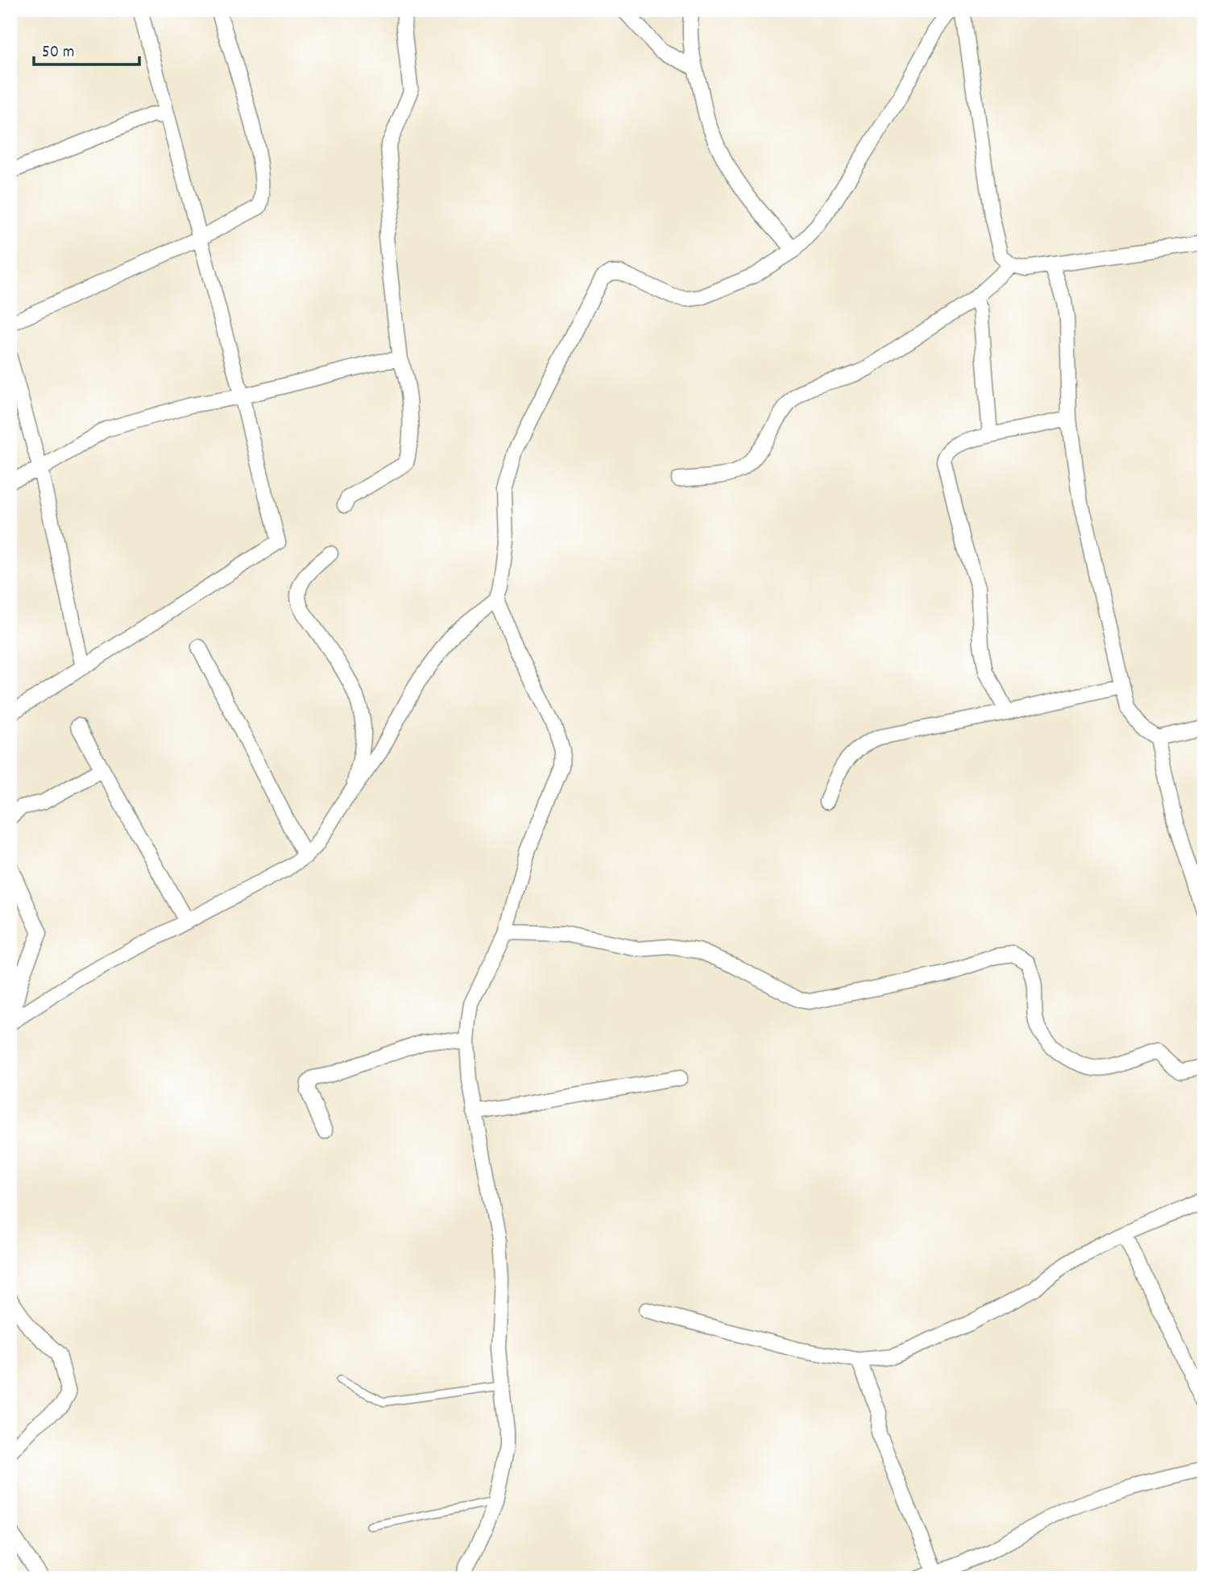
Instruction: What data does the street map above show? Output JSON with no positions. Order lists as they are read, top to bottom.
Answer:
{
  "scale_bar": "50 m"
}
